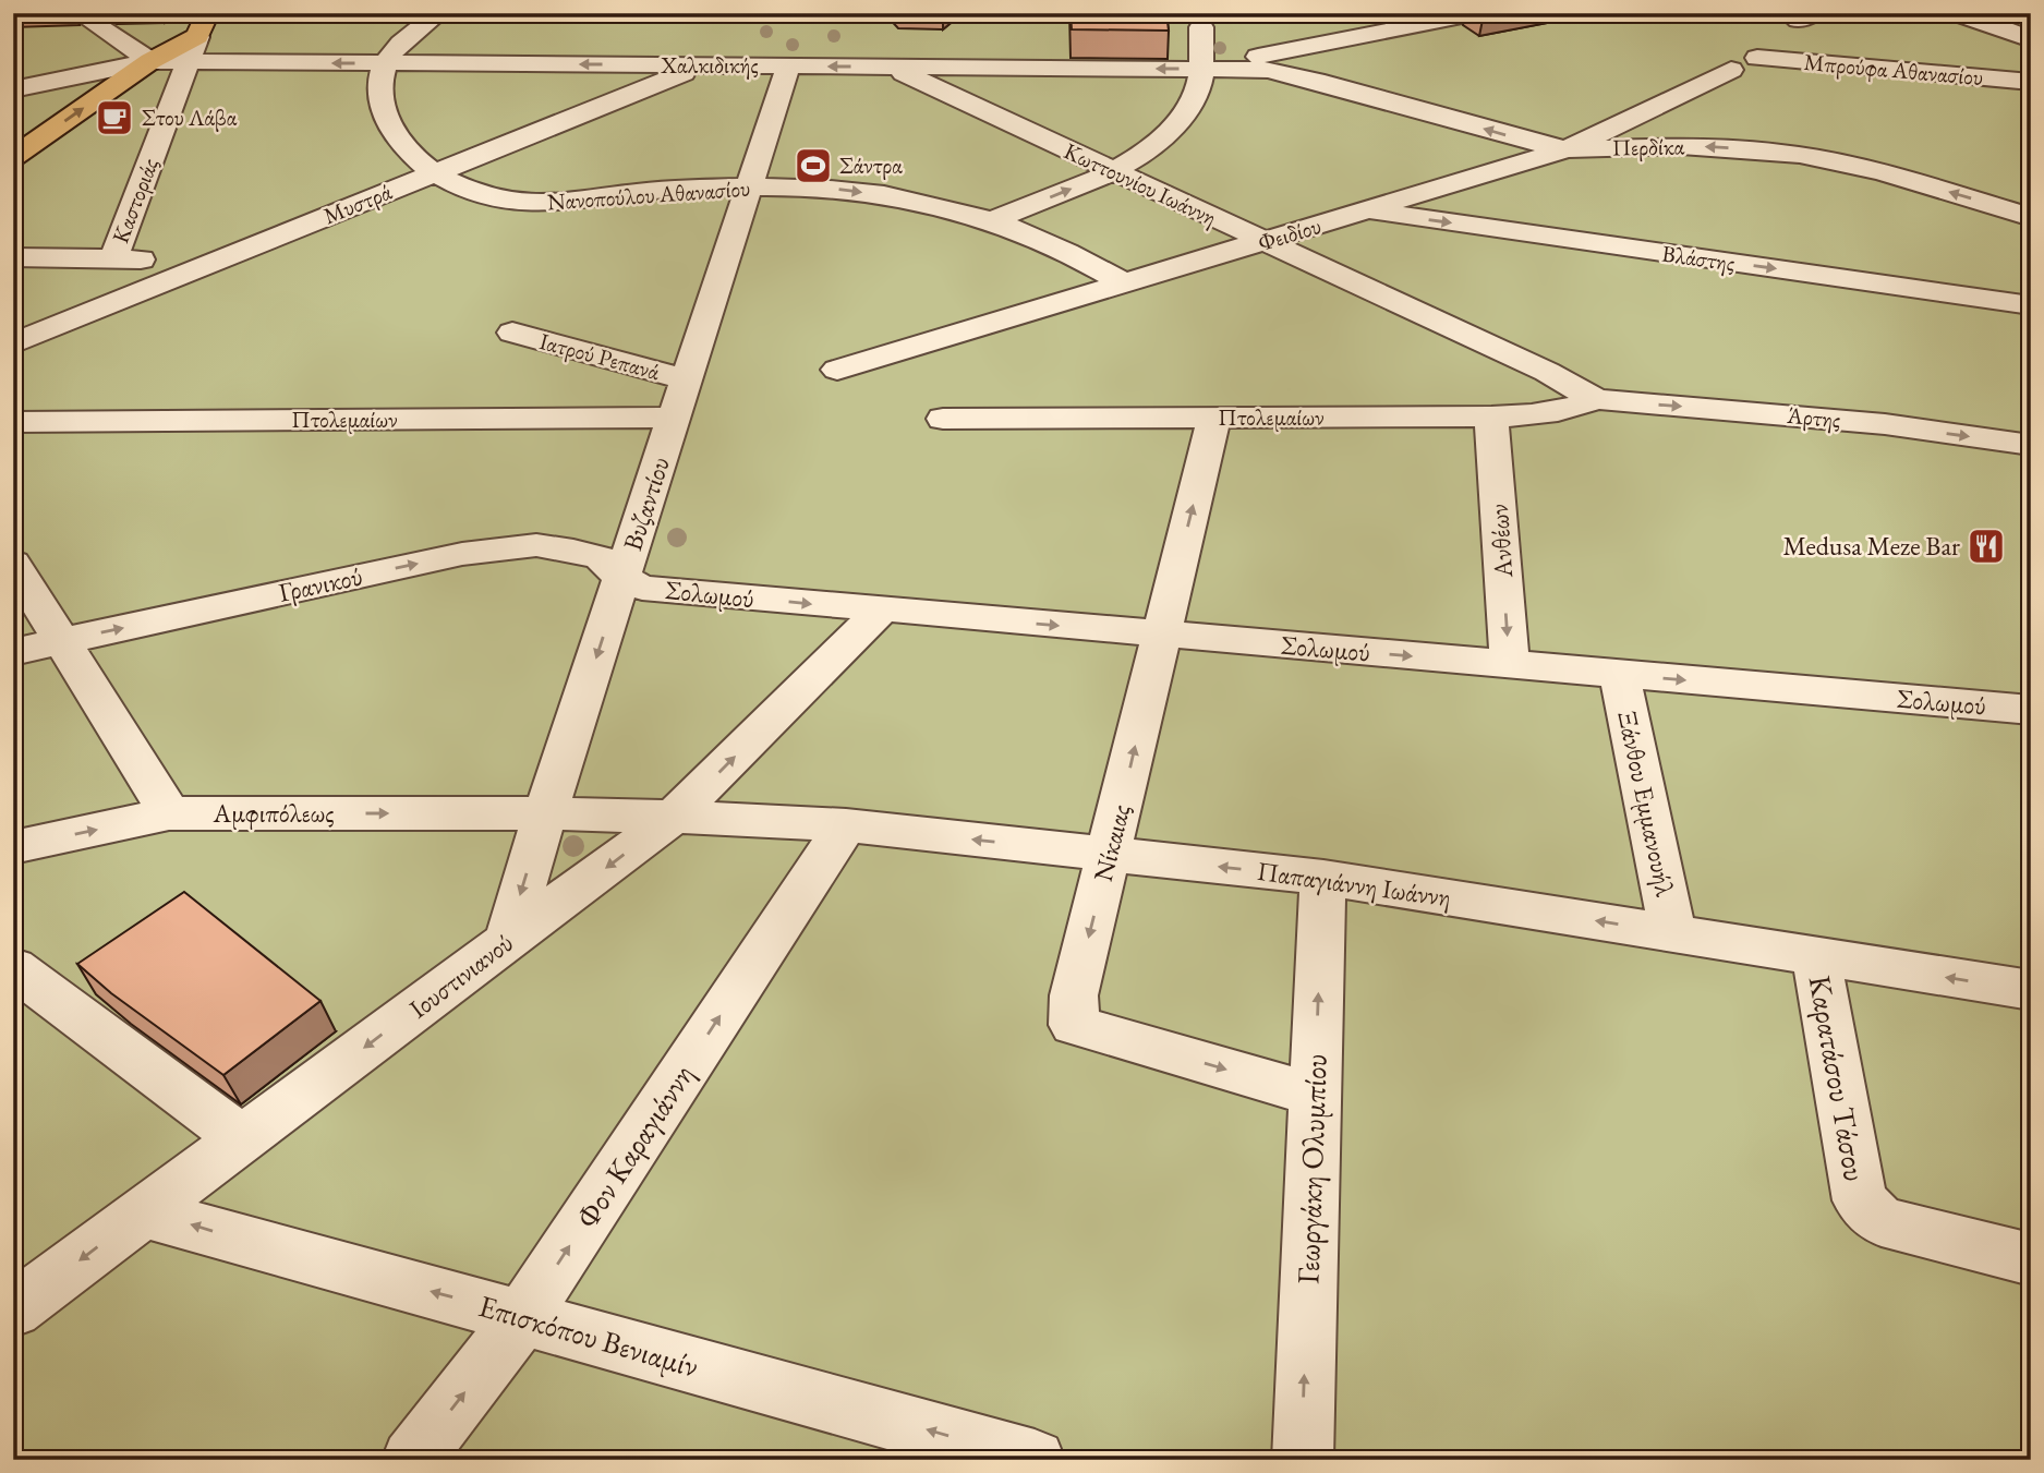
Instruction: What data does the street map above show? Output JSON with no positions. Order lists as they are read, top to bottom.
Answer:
{
  "streets": {
    "street": [
      "Χαλκιδικής",
      "Μπρούφα Αθανασίου",
      "Περδίκα",
      "Κωττουνίου Ιωάννη",
      "Νανοπούλου Αθανασίου",
      "Καστοριάς",
      "Μυστρά",
      "Φειδίου",
      "Βλάστης",
      "Ιατρού Ρεπανά",
      "Πτολεμαίων",
      "Άρτης",
      "Βυζαντίου",
      "Ανθέων",
      "Γρανικού",
      "Σολωμού",
      "Ξάνθου Εμμανουήλ",
      "Αμφιπόλεως",
      "Νίκαιας",
      "Παπαγιάννη Ιωάννη",
      "Ιουστινιανού",
      "Καρατάσου Τάσου",
      "Φον Καραγιάννη",
      "Γεωργάκη Ολυμπίου",
      "Επισκόπου Βενιαμίν"
    ]
  },
  "crossings": [
    ["Χαλκιδικής", "Περδίκα"],
    ["Χαλκιδικής", "Κωττουνίου Ιωάννη"],
    ["Χαλκιδικής", "Καστοριάς"],
    ["Χαλκιδικής", "Μυστρά"],
    ["Χαλκιδικής", "Βυζαντίου"],
    ["Περδίκα", "Φειδίου"],
    ["Κωττουνίου Ιωάννη", "Φειδίου"],
    ["Κωττουνίου Ιωάννη", "Πτολεμαίων"],
    ["Κωττουνίου Ιωάννη", "Άρτης"],
    ["Νανοπούλου Αθανασίου", "Μυστρά"],
    ["Νανοπούλου Αθανασίου", "Φειδίου"],
    ["Νανοπούλου Αθανασίου", "Βυζαντίου"],
    ["Φειδίου", "Βλάστης"],
    ["Ιατρού Ρεπανά", "Βυζαντίου"],
    ["Πτολεμαίων", "Άρτης"],
    ["Πτολεμαίων", "Βυζαντίου"],
    ["Πτολεμαίων", "Ανθέων"],
    ["Πτολεμαίων", "Νίκαιας"],
    ["Βυζαντίου", "Γρανικού"],
    ["Βυζαντίου", "Σολωμού"],
    ["Βυζαντίου", "Αμφιπόλεως"],
    ["Βυζαντίου", "Ιουστινιανού"],
    ["Ανθέων", "Σολωμού"],
    ["Γρανικού", "Σολωμού"],
    ["Σολωμού", "Ξάνθου Εμμανουήλ"],
    ["Σολωμού", "Νίκαιας"],
    ["Σολωμού", "Ιουστινιανού"],
    ["Ξάνθου Εμμανουήλ", "Παπαγιάννη Ιωάννη"],
    ["Αμφιπόλεως", "Παπαγιάννη Ιωάννη"],
    ["Αμφιπόλεως", "Ιουστινιανού"],
    ["Νίκαιας", "Παπαγιάννη Ιωάννη"],
    ["Νίκαιας", "Γεωργάκη Ολυμπίου"],
    ["Παπαγιάννη Ιωάννη", "Ιουστινιανού"],
    ["Παπαγιάννη Ιωάννη", "Καρατάσου Τάσου"],
    ["Παπαγιάννη Ιωάννη", "Φον Καραγιάννη"],
    ["Παπαγιάννη Ιωάννη", "Γεωργάκη Ολυμπίου"],
    ["Ιουστινιανού", "Επισκόπου Βενιαμίν"],
    ["Φον Καραγιάννη", "Επισκόπου Βενιαμίν"]
  ],
  "one_way": [
    "Χαλκιδικής",
    "Βλάστης",
    "Άρτης",
    "Βυζαντίου",
    "Ανθέων",
    "Γρανικού",
    "Σολωμού",
    "Αμφιπόλεως",
    "Παπαγιάννη Ιωάννη",
    "Φον Καραγιάννη",
    "Γεωργάκη Ολυμπίου",
    "Επισκόπου Βενιαμίν"
  ],
  "places": {
    "cafe": ["Στου Λάβα"],
    "sports": ["Σάντρα"],
    "restaurant": ["Medusa Meze Bar"]
  }
}
